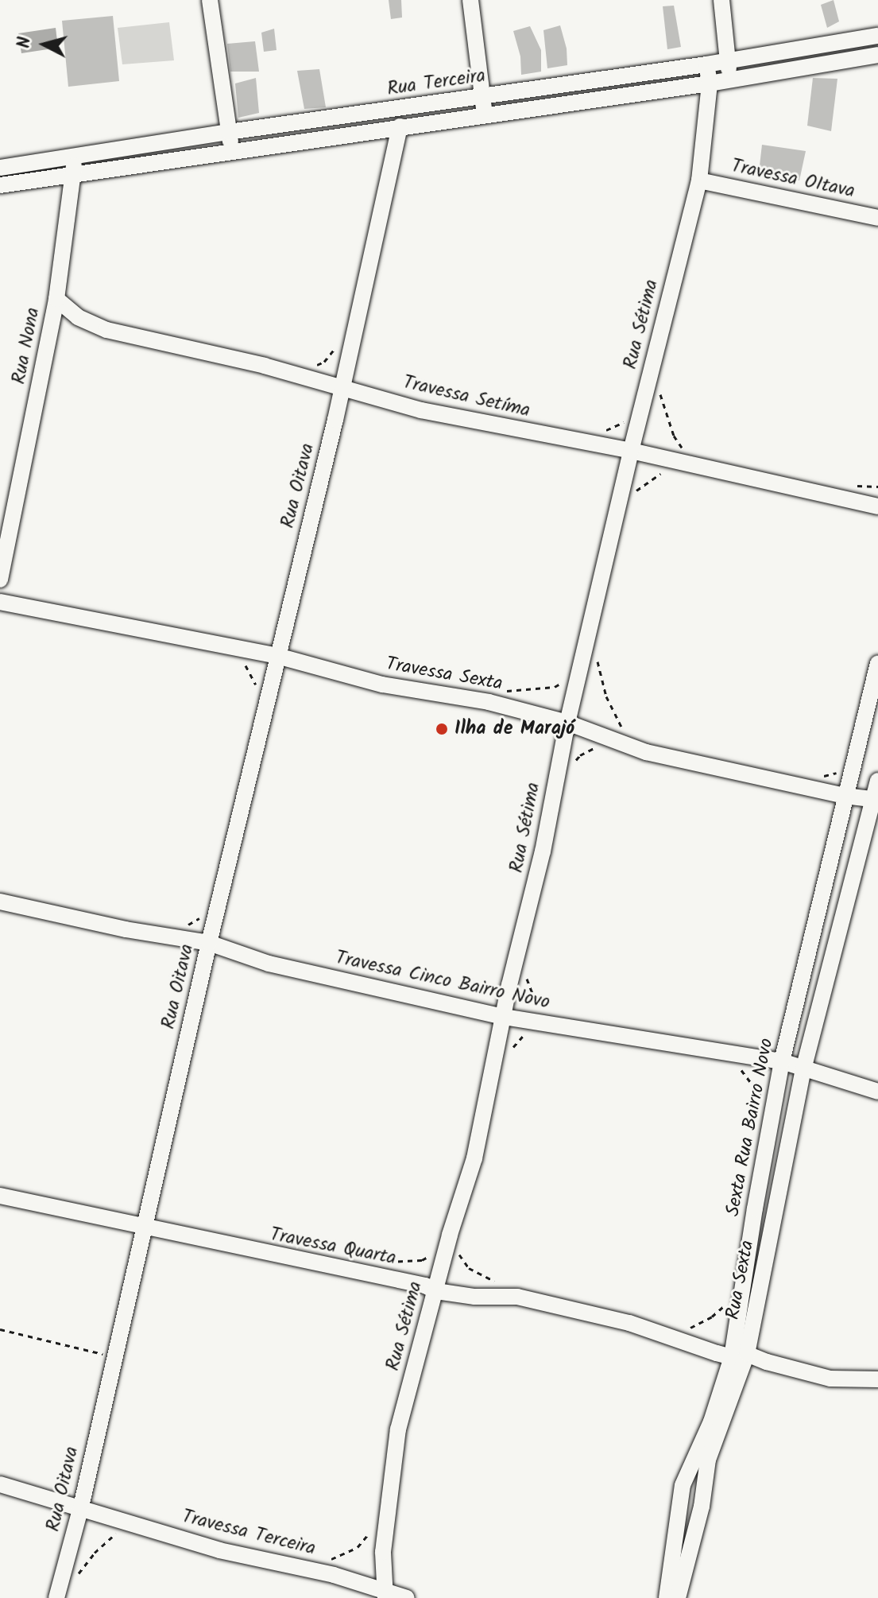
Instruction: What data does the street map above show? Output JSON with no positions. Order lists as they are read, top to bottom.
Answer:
{
  "streets": {
    "street": [
      "Rua Terceira",
      "Travessa OItava",
      "Rua Sétima",
      "Rua Nona",
      "Travessa Setíma",
      "Rua Oitava",
      "Travessa Sexta",
      "Travessa Cinco Bairro Novo",
      "Sexta Rua Bairro Novo",
      "Travessa Quarta",
      "Rua Sexta",
      "Travessa Terceira"
    ]
  },
  "crossings": [
    ["Rua Terceira", "Rua Sétima"],
    ["Rua Terceira", "Rua Nona"],
    ["Rua Terceira", "Rua Oitava"],
    ["Travessa OItava", "Rua Sétima"],
    ["Rua Sétima", "Travessa Setíma"],
    ["Rua Sétima", "Travessa Sexta"],
    ["Rua Sétima", "Travessa Cinco Bairro Novo"],
    ["Rua Sétima", "Travessa Quarta"],
    ["Rua Sétima", "Travessa Terceira"],
    ["Rua Nona", "Travessa Setíma"],
    ["Travessa Setíma", "Rua Oitava"],
    ["Rua Oitava", "Travessa Sexta"],
    ["Rua Oitava", "Travessa Cinco Bairro Novo"],
    ["Rua Oitava", "Travessa Quarta"],
    ["Rua Oitava", "Travessa Terceira"],
    ["Travessa Sexta", "Sexta Rua Bairro Novo"],
    ["Travessa Sexta", "Rua Sexta"],
    ["Travessa Cinco Bairro Novo", "Sexta Rua Bairro Novo"],
    ["Travessa Cinco Bairro Novo", "Rua Sexta"],
    ["Sexta Rua Bairro Novo", "Travessa Quarta"],
    ["Sexta Rua Bairro Novo", "Rua Sexta"],
    ["Travessa Quarta", "Rua Sexta"]
  ],
  "places": ["Ilha de Marajó"],
  "north": "left"
}
